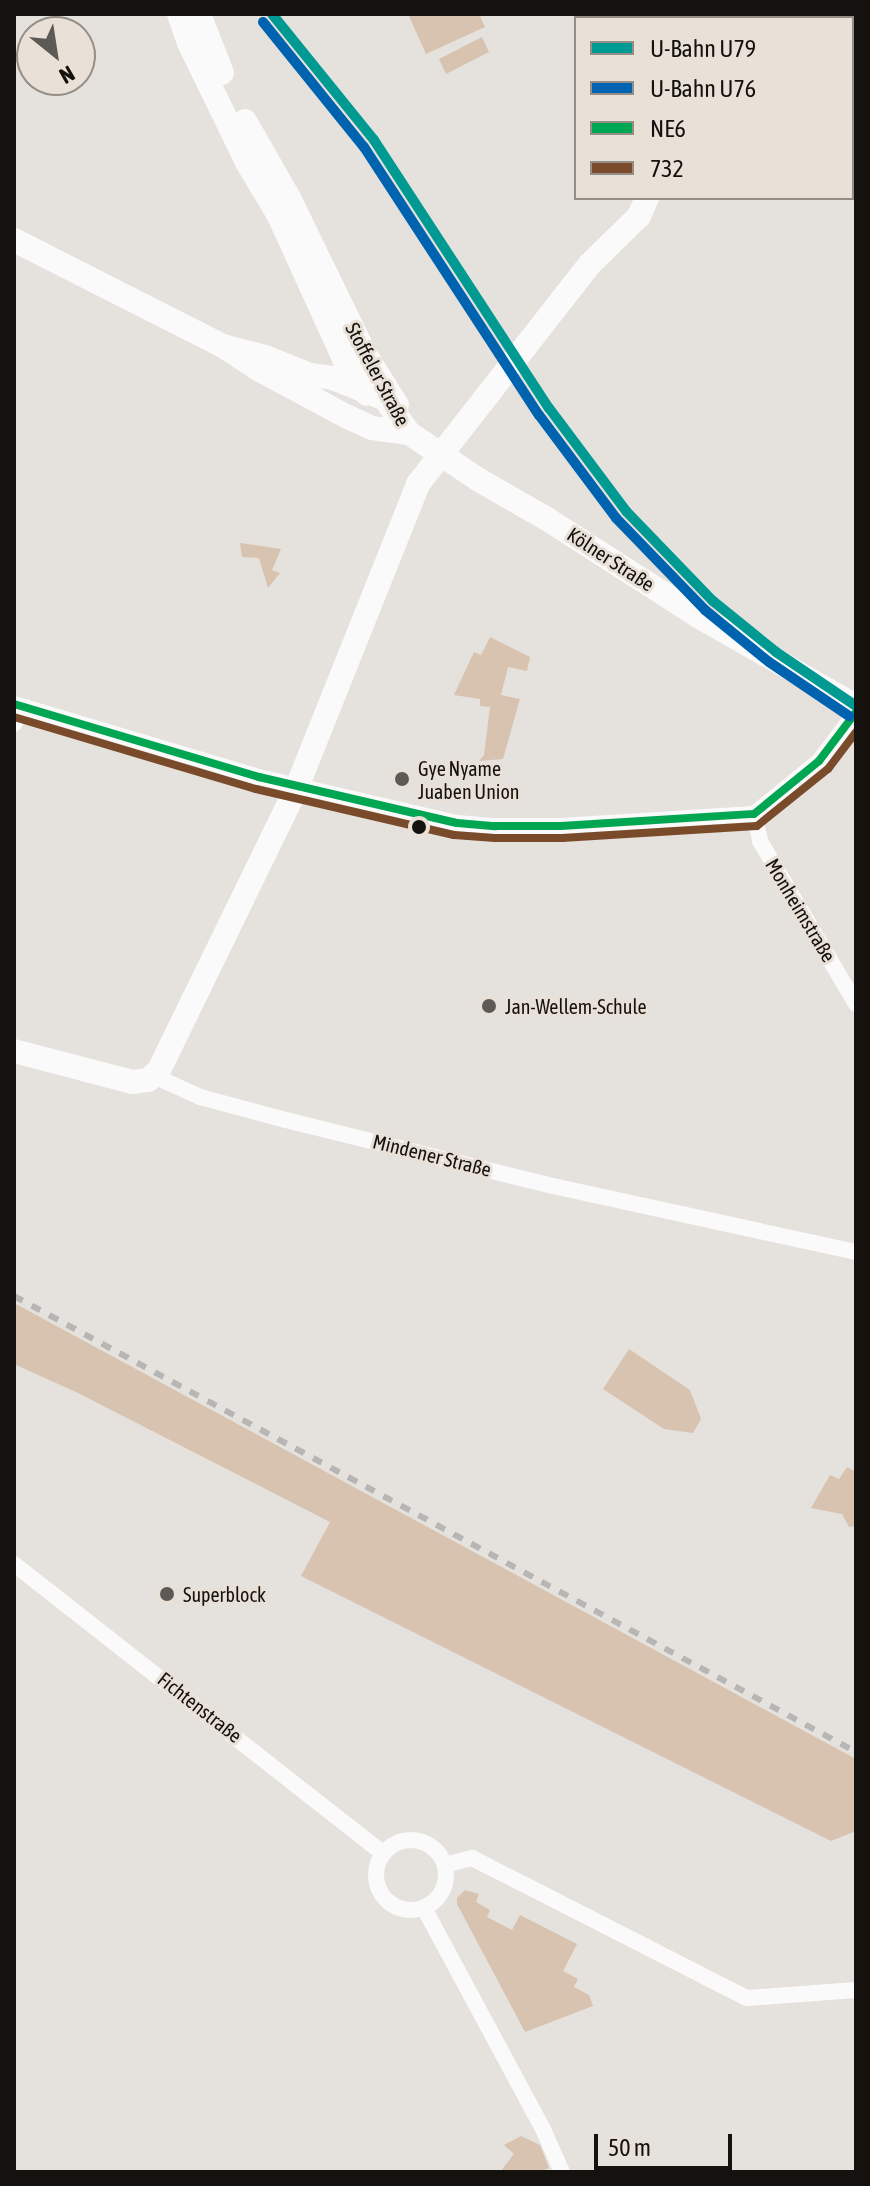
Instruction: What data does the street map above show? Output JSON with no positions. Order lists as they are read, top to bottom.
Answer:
{
  "streets": {
    "main road": ["Stoffeler Straße", "Kölner Straße", "Mindener Straße"],
    "street": ["Monheimstraße", "Fichtenstraße"]
  },
  "crossings": [
    ["Stoffeler Straße", "Kölner Straße"]
  ],
  "places": ["Gye Nyame Juaben Union", "Jan-Wellem-Schule", "Superblock"],
  "lines": [
    "metro line U79",
    "metro line U76",
    "transit line NE6",
    "transit line 732"
  ],
  "legend": [
    "U-Bahn U79",
    "U-Bahn U76",
    "NE6",
    "732"
  ],
  "scale_bar": "50 m",
  "north": "bottom right"
}
